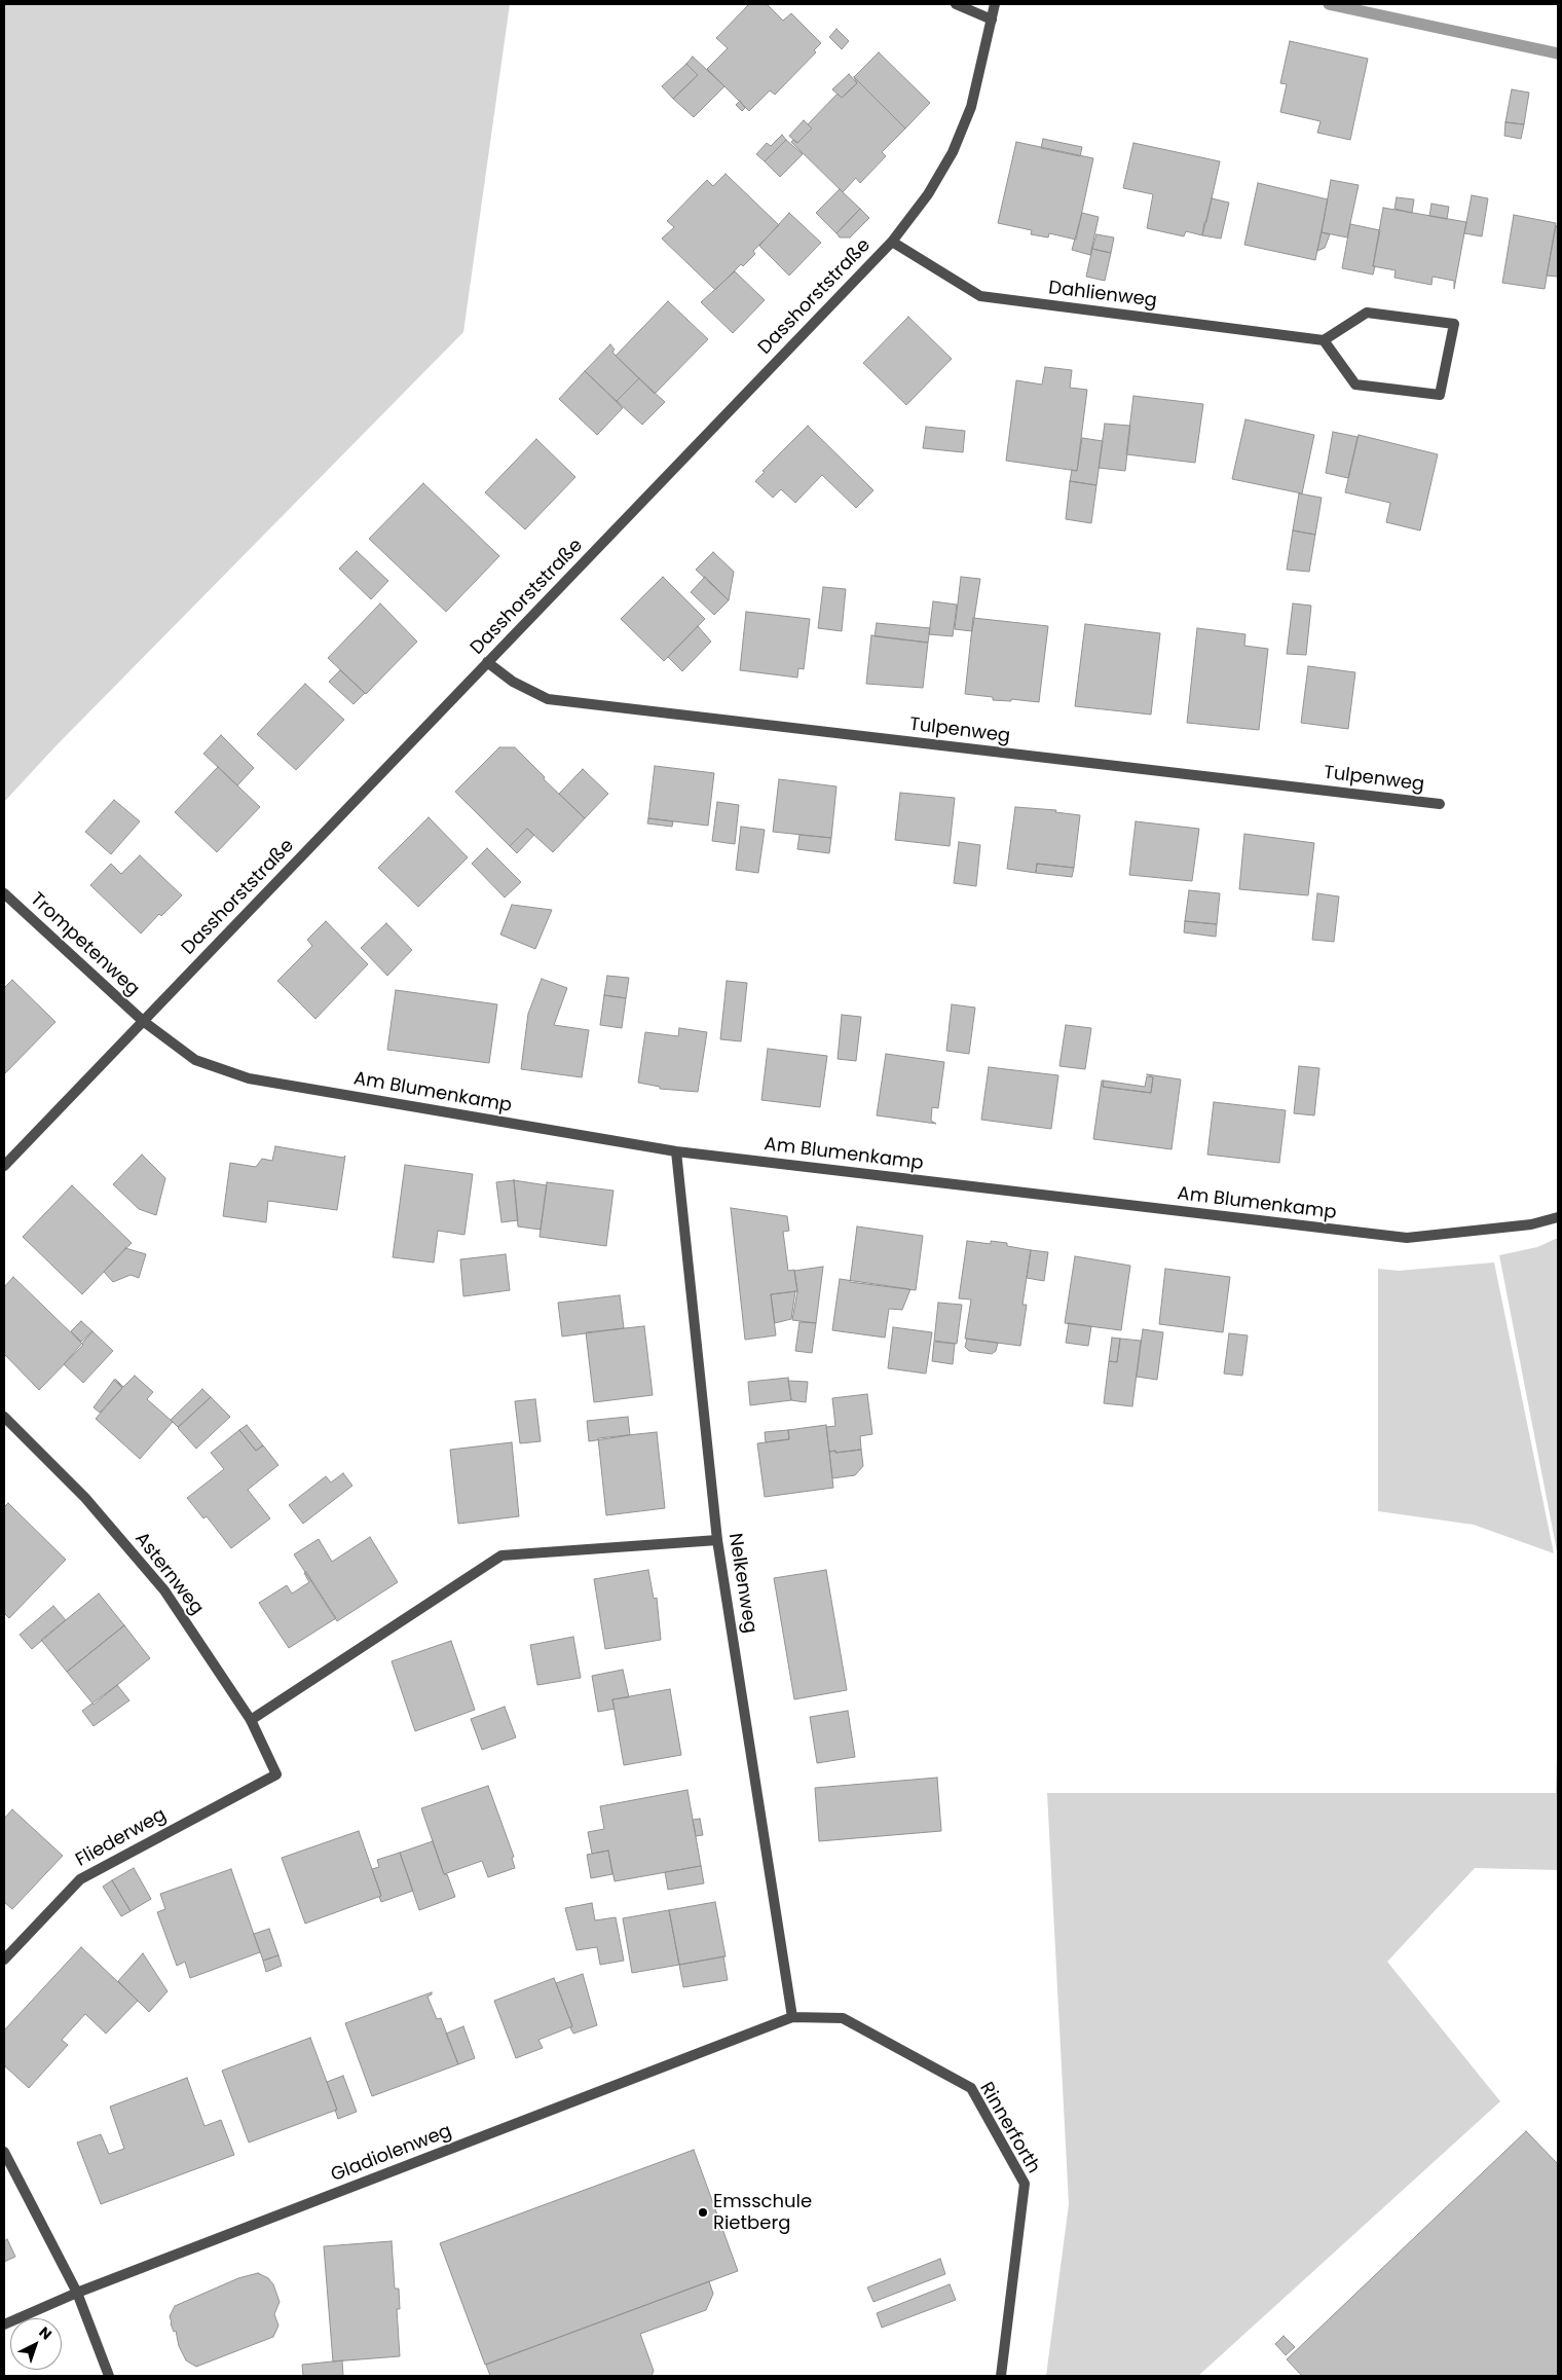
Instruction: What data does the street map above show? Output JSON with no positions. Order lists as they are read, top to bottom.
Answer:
{
  "streets": {
    "street": [
      "Dahlienweg",
      "Dasshorststraße",
      "Tulpenweg",
      "Trompetenweg",
      "Am Blumenkamp",
      "Asternweg",
      "Nelkenweg",
      "Fliederweg",
      "Rinnerforth",
      "Gladiolenweg"
    ]
  },
  "crossings": [
    ["Dahlienweg", "Dasshorststraße"],
    ["Dasshorststraße", "Tulpenweg"],
    ["Dasshorststraße", "Trompetenweg"],
    ["Dasshorststraße", "Am Blumenkamp"],
    ["Trompetenweg", "Am Blumenkamp"],
    ["Am Blumenkamp", "Nelkenweg"],
    ["Asternweg", "Fliederweg"],
    ["Nelkenweg", "Rinnerforth"],
    ["Nelkenweg", "Gladiolenweg"],
    ["Rinnerforth", "Gladiolenweg"]
  ],
  "places": ["Emsschule Rietberg"],
  "north": "top right"
}
